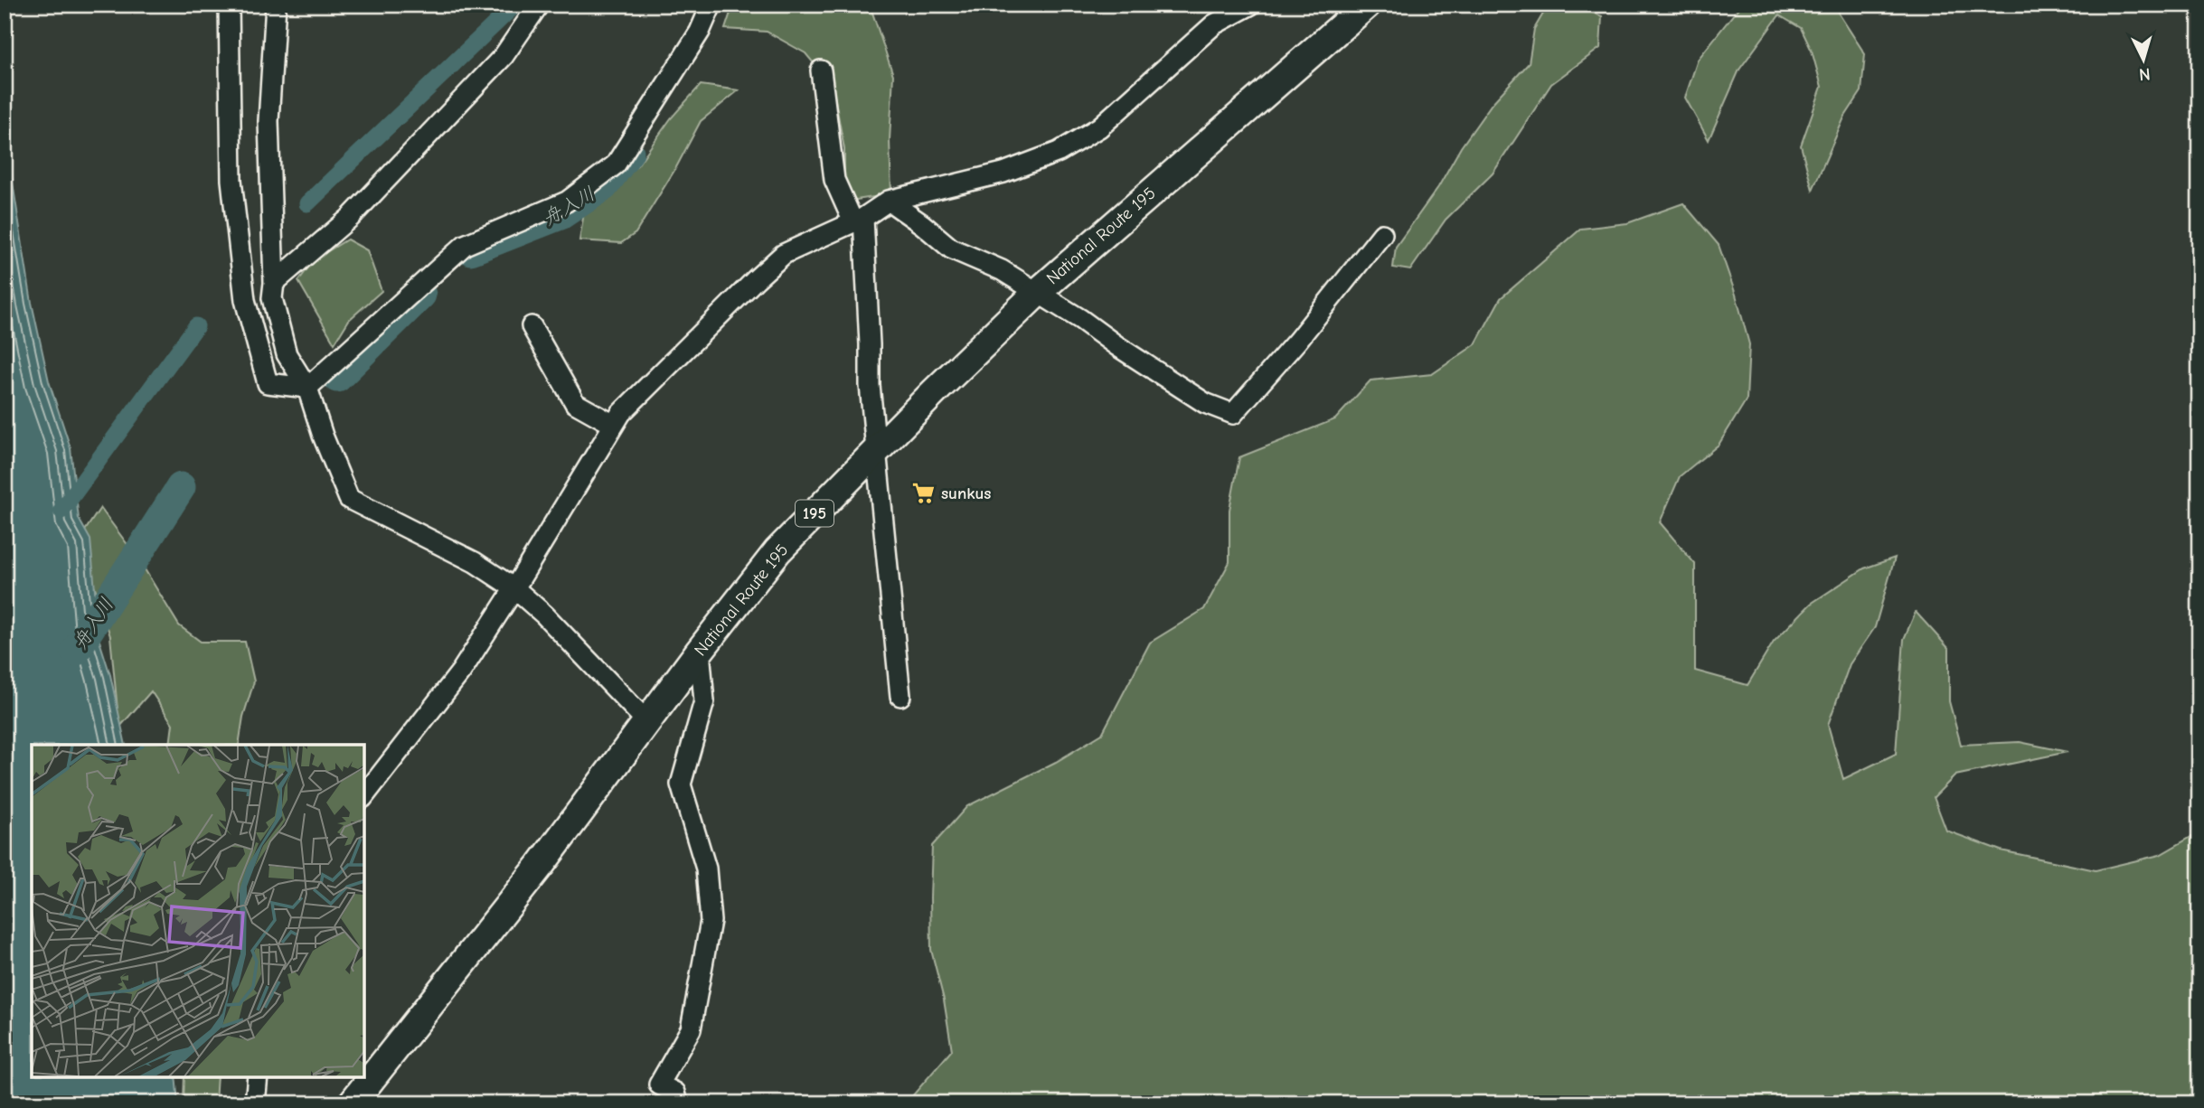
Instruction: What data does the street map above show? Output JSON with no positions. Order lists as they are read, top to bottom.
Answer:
{
  "streets": {
    "highway": ["National Route 195", "195"]
  },
  "water": ["舟入川"],
  "places": {
    "supermarket": ["sunkus"]
  },
  "north": "bottom"
}
